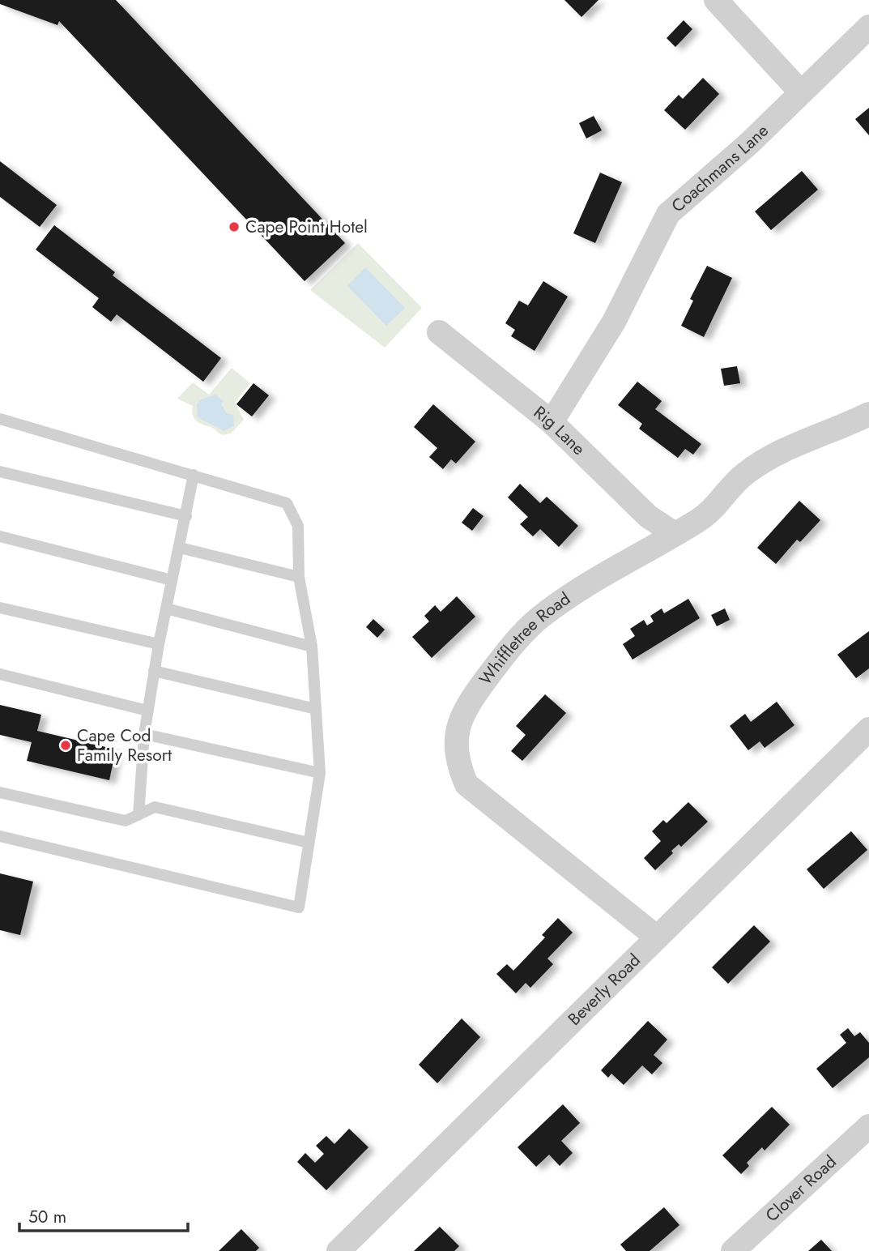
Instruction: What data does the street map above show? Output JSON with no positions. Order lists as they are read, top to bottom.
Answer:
{
  "streets": {
    "street": [
      "Coachmans Lane",
      "Rig Lane",
      "Whiffletree Road",
      "Beverly Road",
      "Clover Road"
    ]
  },
  "crossings": [
    ["Coachmans Lane", "Rig Lane"],
    ["Rig Lane", "Whiffletree Road"],
    ["Whiffletree Road", "Beverly Road"]
  ],
  "places": ["Cape Point Hotel", "Cape Cod Family Resort"],
  "scale_bar": "50 m"
}
